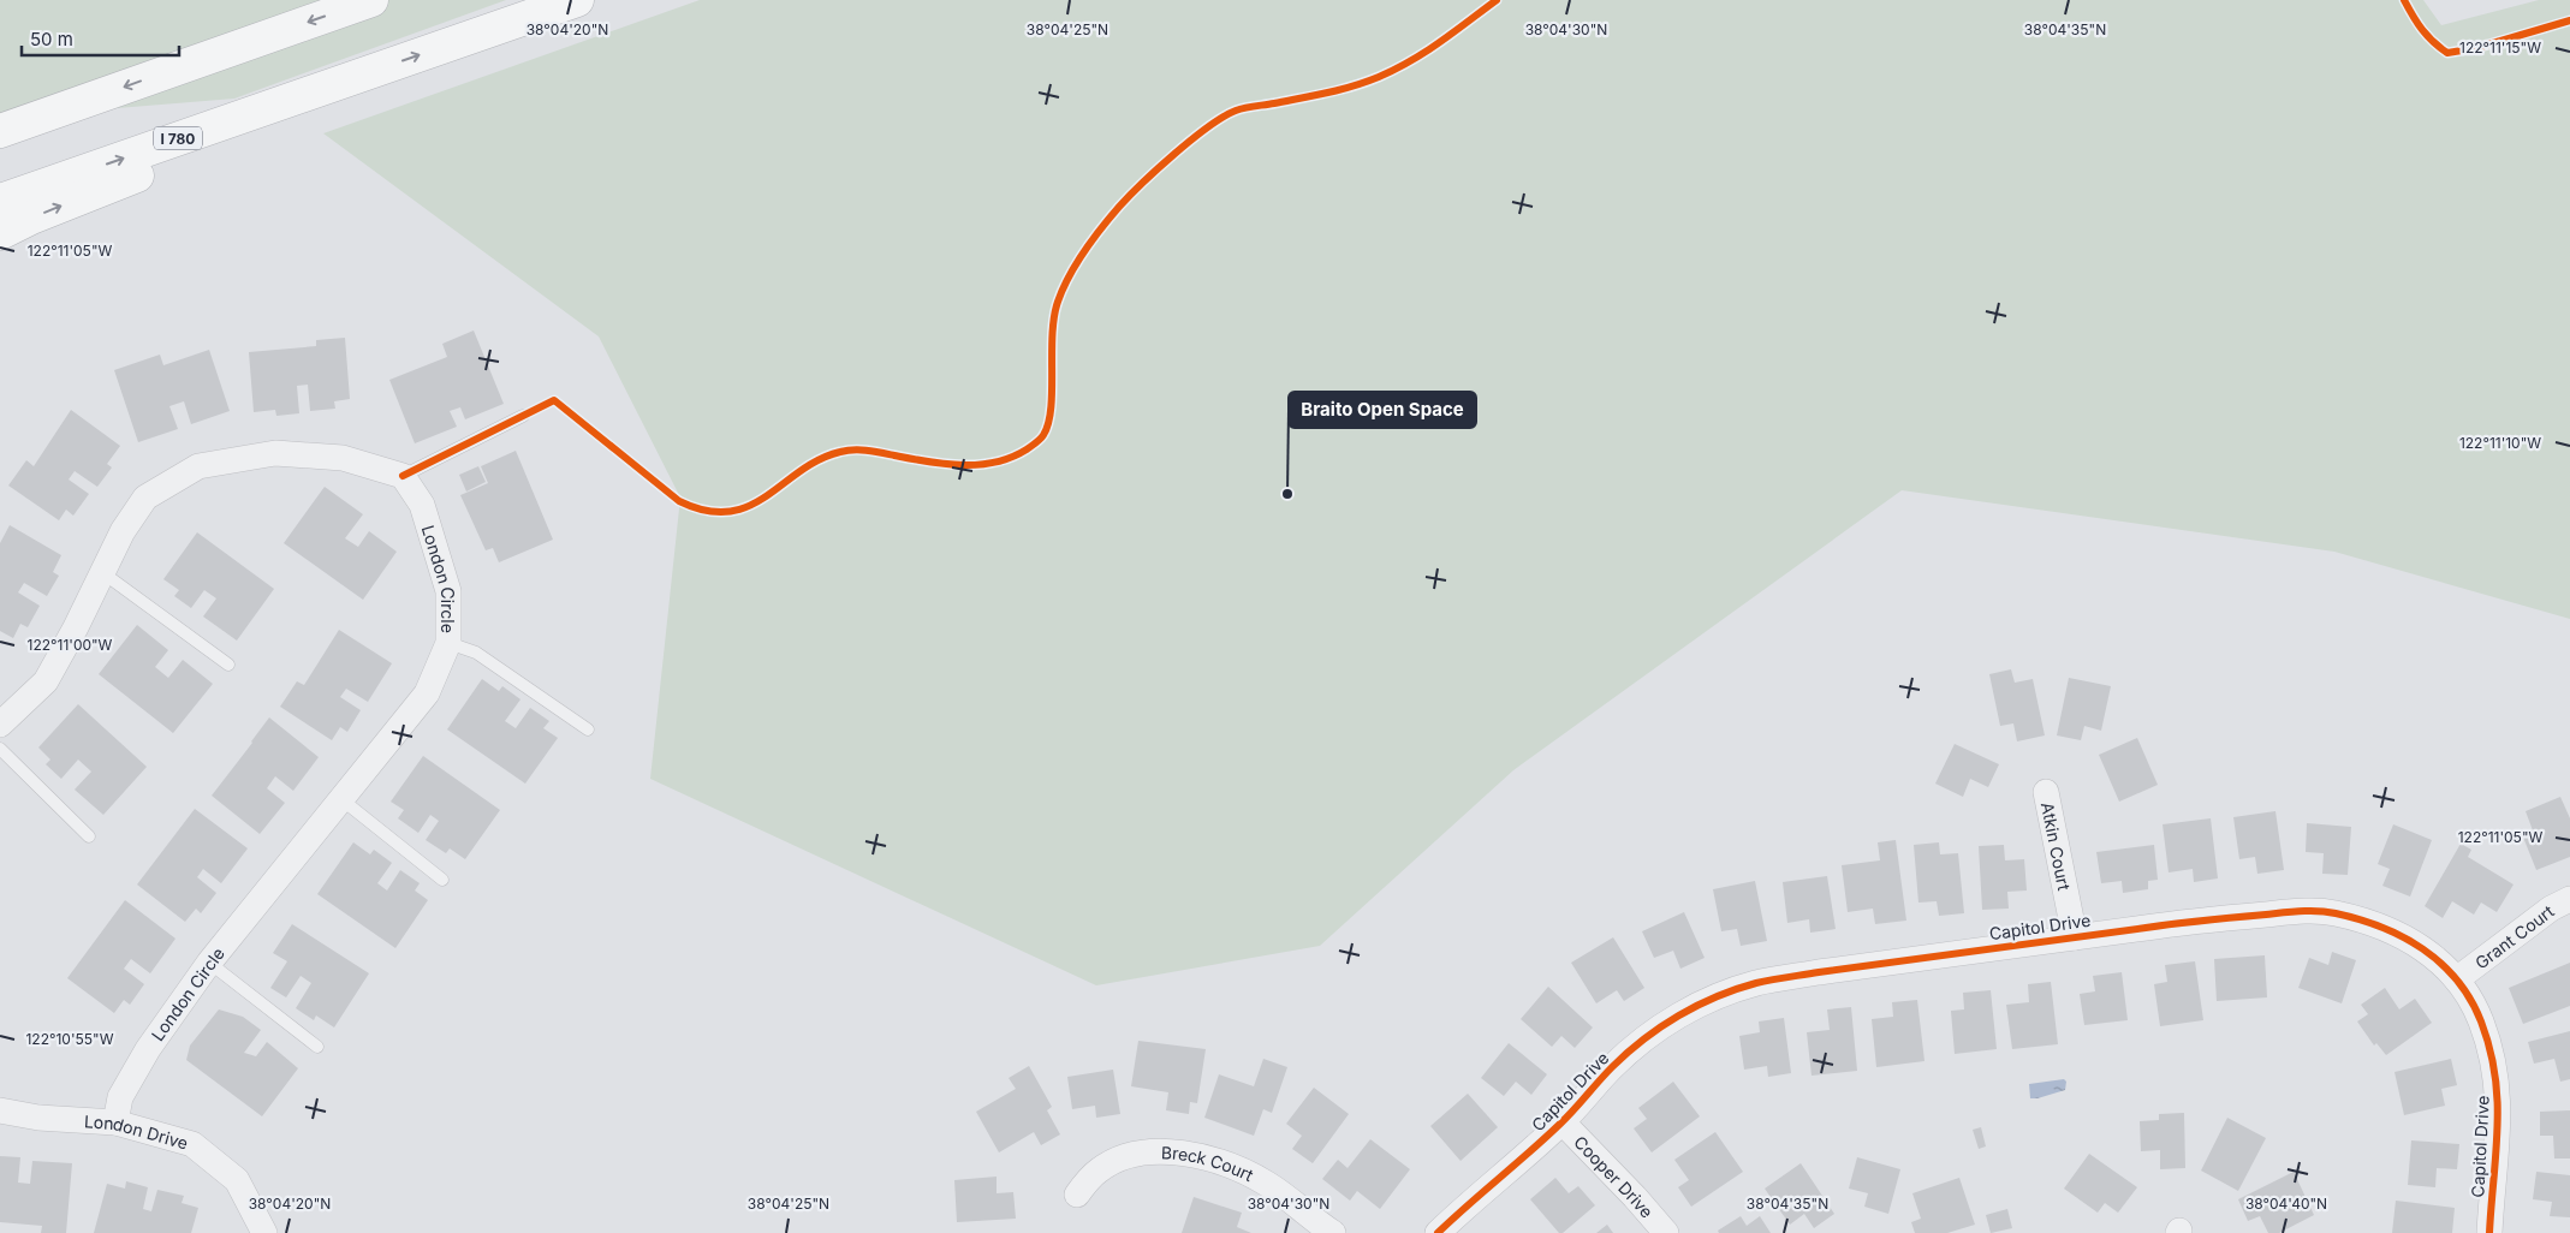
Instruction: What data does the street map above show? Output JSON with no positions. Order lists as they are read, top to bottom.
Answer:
{
  "streets": {
    "highway": ["I 780"],
    "street": [
      "London Circle",
      "Atkin Court",
      "Capitol Drive",
      "Grant Court",
      "London Drive",
      "Breck Court",
      "Cooper Drive"
    ]
  },
  "crossings": [
    ["London Circle", "London Drive"],
    ["Atkin Court", "Capitol Drive"],
    ["Capitol Drive", "Grant Court"],
    ["Capitol Drive", "Cooper Drive"]
  ],
  "places": ["Braito Open Space"],
  "scale_bar": "50 m",
  "coordinates": [
    "38°04'20\"N",
    "38°04'25\"N",
    "38°04'30\"N",
    "38°04'35\"N",
    "122°11'15\"W",
    "122°11'05\"W",
    "122°11'10\"W",
    "122°11'00\"W",
    "122°10'55\"W",
    "38°04'40\"N"
  ]
}
